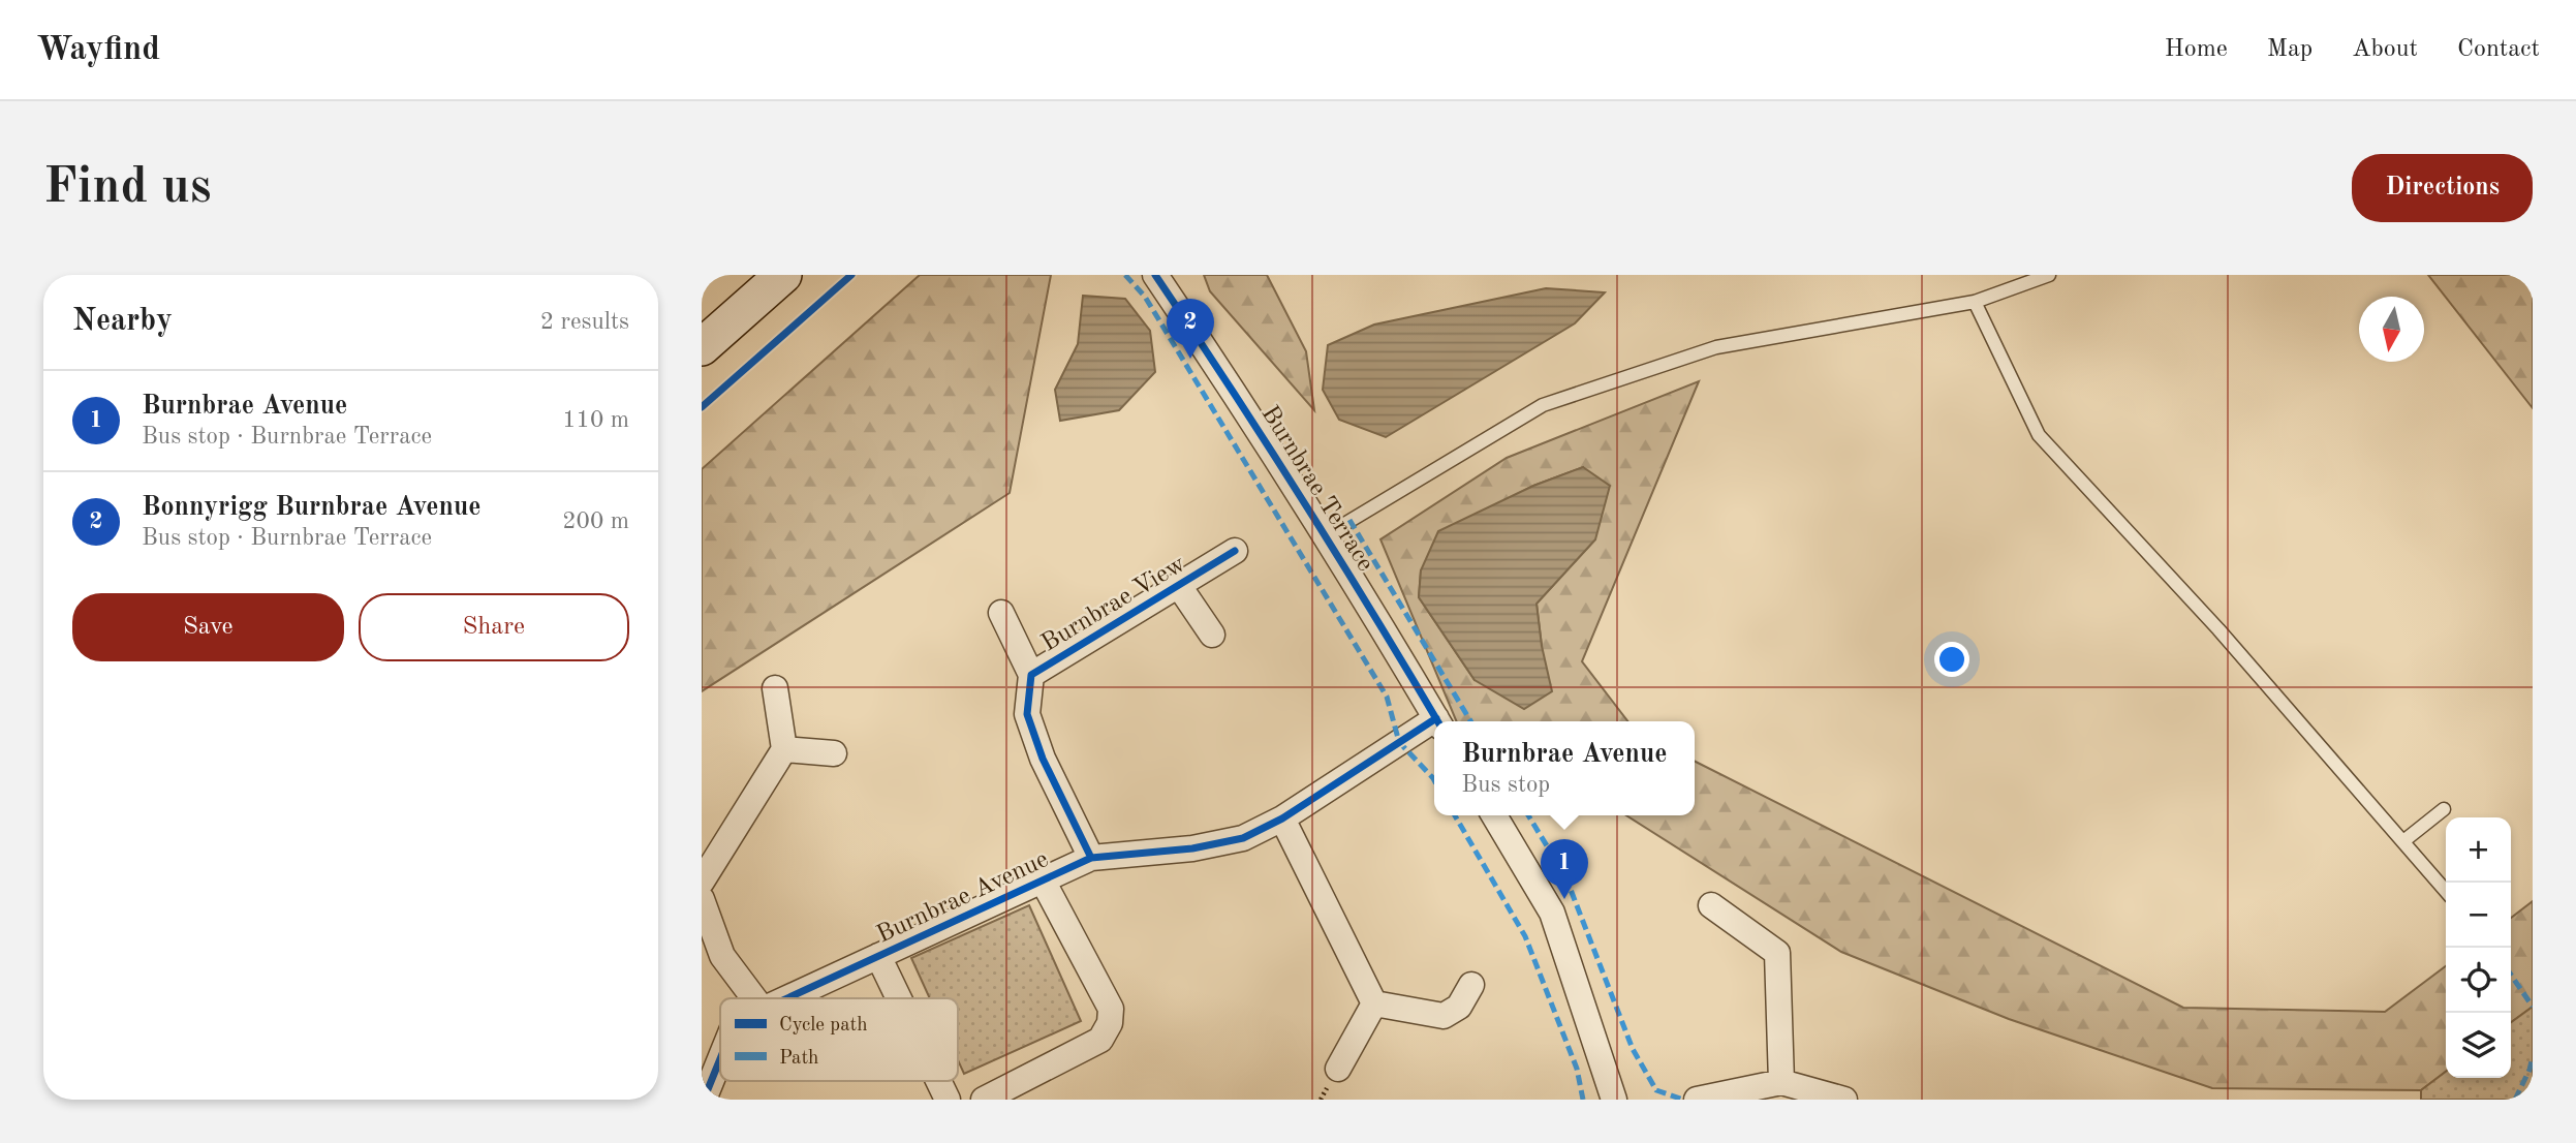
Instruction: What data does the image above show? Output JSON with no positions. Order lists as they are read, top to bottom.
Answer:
{
  "streets": {
    "street": ["Burnbrae Terrace", "Burnbrae View", "Burnbrae Avenue"]
  },
  "crossings": [
    ["Burnbrae View", "Burnbrae Avenue"]
  ],
  "legend": ["Cycle path", "Path"],
  "north": "bottom",
  "page": {
    "header": "Wayfind",
    "nav": [
      "Home",
      "Map",
      "About",
      "Contact"
    ],
    "buttons": [
      "Directions",
      ["Save", "Share"]
    ],
    "title": "Find us",
    "heading": ["Nearby", "2 results"],
    "pins": ["2", "1"],
    "list": [
      {
        "mark": "1",
        "name": "Burnbrae Avenue",
        "note": "Bus stop · Burnbrae Terrace",
        "value": "110 m"
      },
      {
        "mark": "2",
        "name": "Bonnyrigg Burnbrae Avenue",
        "note": "Bus stop · Burnbrae Terrace",
        "value": "200 m"
      }
    ],
    "popup": ["Burnbrae Avenue", "Bus stop"],
    "map_buttons": ["+", "−"]
  }
}
